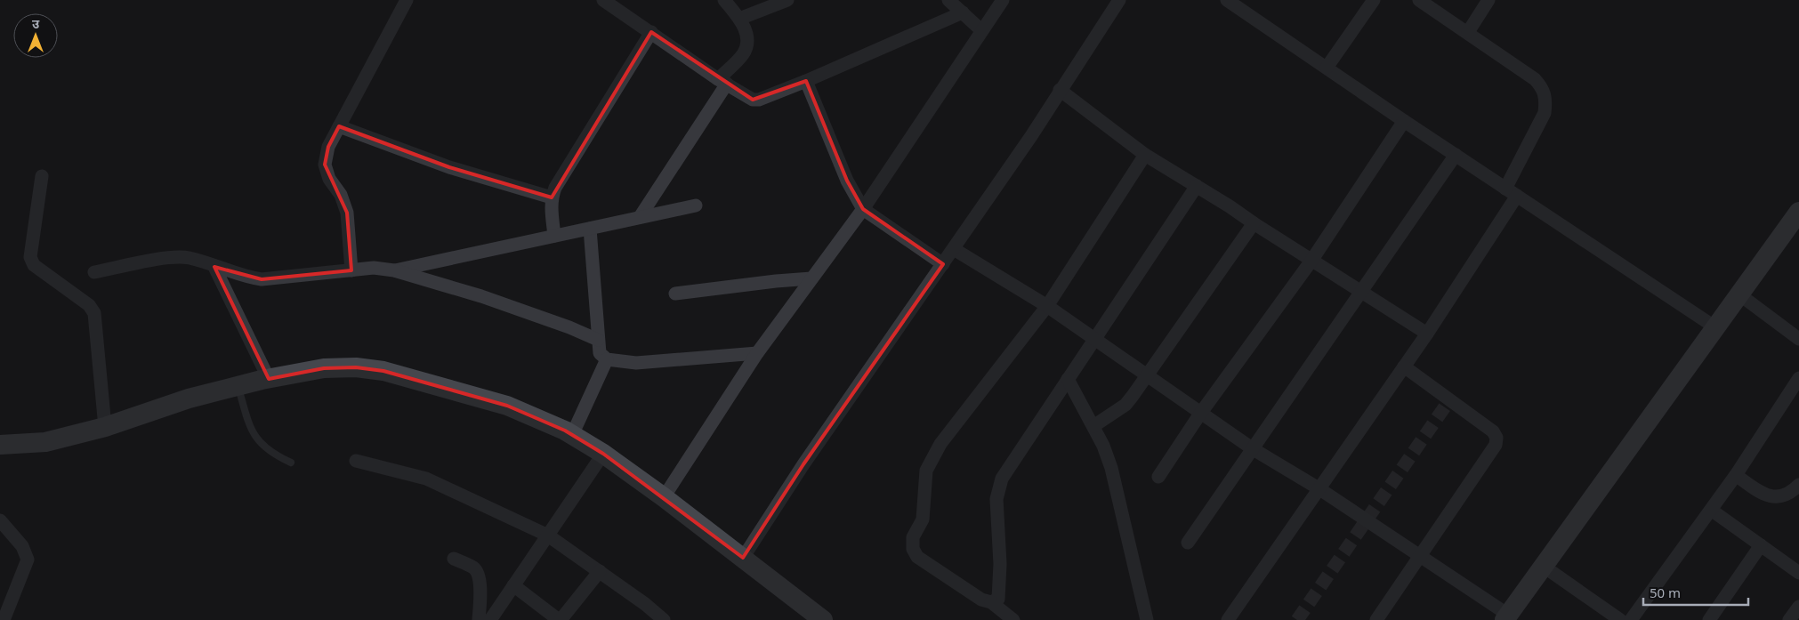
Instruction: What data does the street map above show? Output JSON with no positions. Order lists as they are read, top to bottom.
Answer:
{
  "scale_bar": "50 m",
  "north": "top"
}
